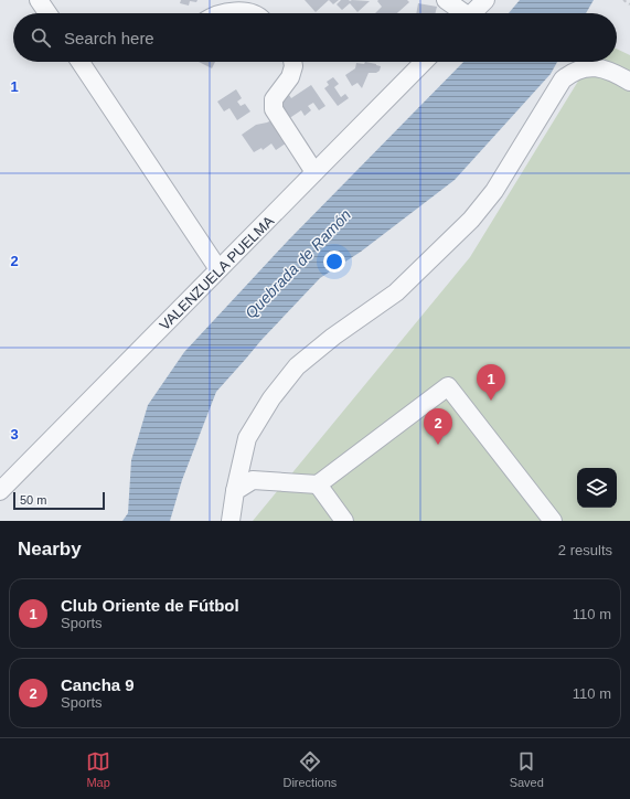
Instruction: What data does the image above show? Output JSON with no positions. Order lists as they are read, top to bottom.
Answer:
{
  "streets": {
    "street": ["VALENZUELA PUELMA"]
  },
  "water": ["Quebrada de Ramón"],
  "scale_bar": "50 m",
  "page": {
    "search": "Search here",
    "pins": ["1", "2"],
    "scale": "50 m",
    "heading": ["Nearby", "2 results"],
    "list": [
      {
        "mark": "1",
        "name": "Club Oriente de Fútbol",
        "note": "Sports",
        "value": "110 m"
      },
      {
        "mark": "2",
        "name": "Cancha 9",
        "note": "Sports",
        "value": "110 m"
      }
    ],
    "nav": ["Map", "Directions", "Saved"]
  },
  "grid": {
    "rows": ["1", "2", "3"]
  }
}
